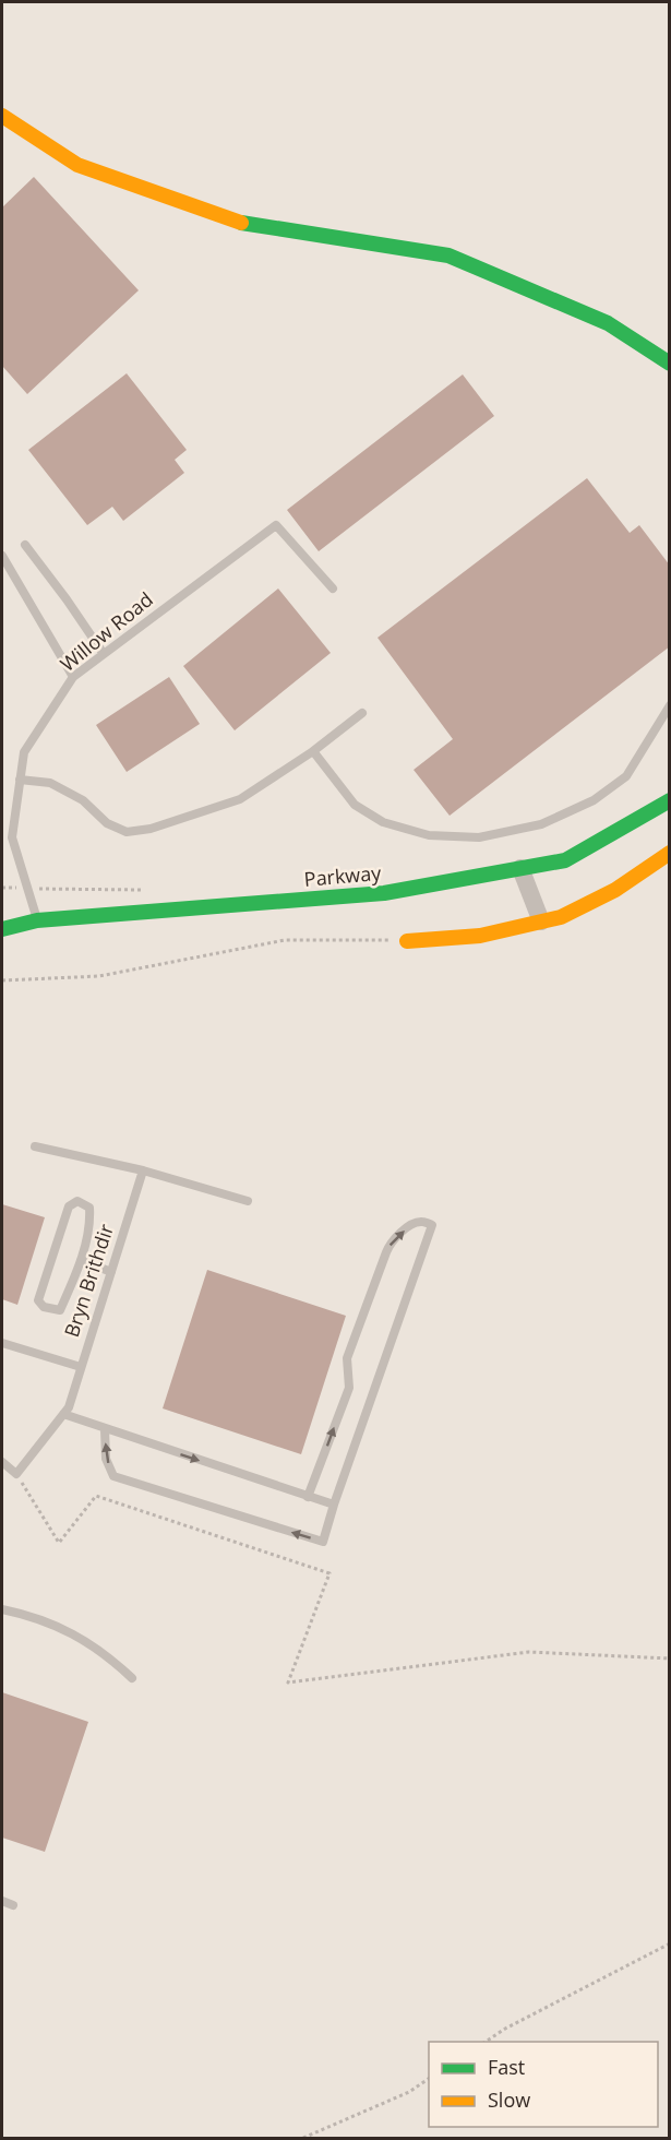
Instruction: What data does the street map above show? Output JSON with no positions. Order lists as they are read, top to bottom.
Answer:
{
  "streets": {
    "street": ["Parkway"],
    "lane": ["Willow Road", "Bryn Brithdir"]
  },
  "crossings": [
    ["Willow Road", "Parkway"]
  ],
  "legend": ["Fast", "Slow"]
}
